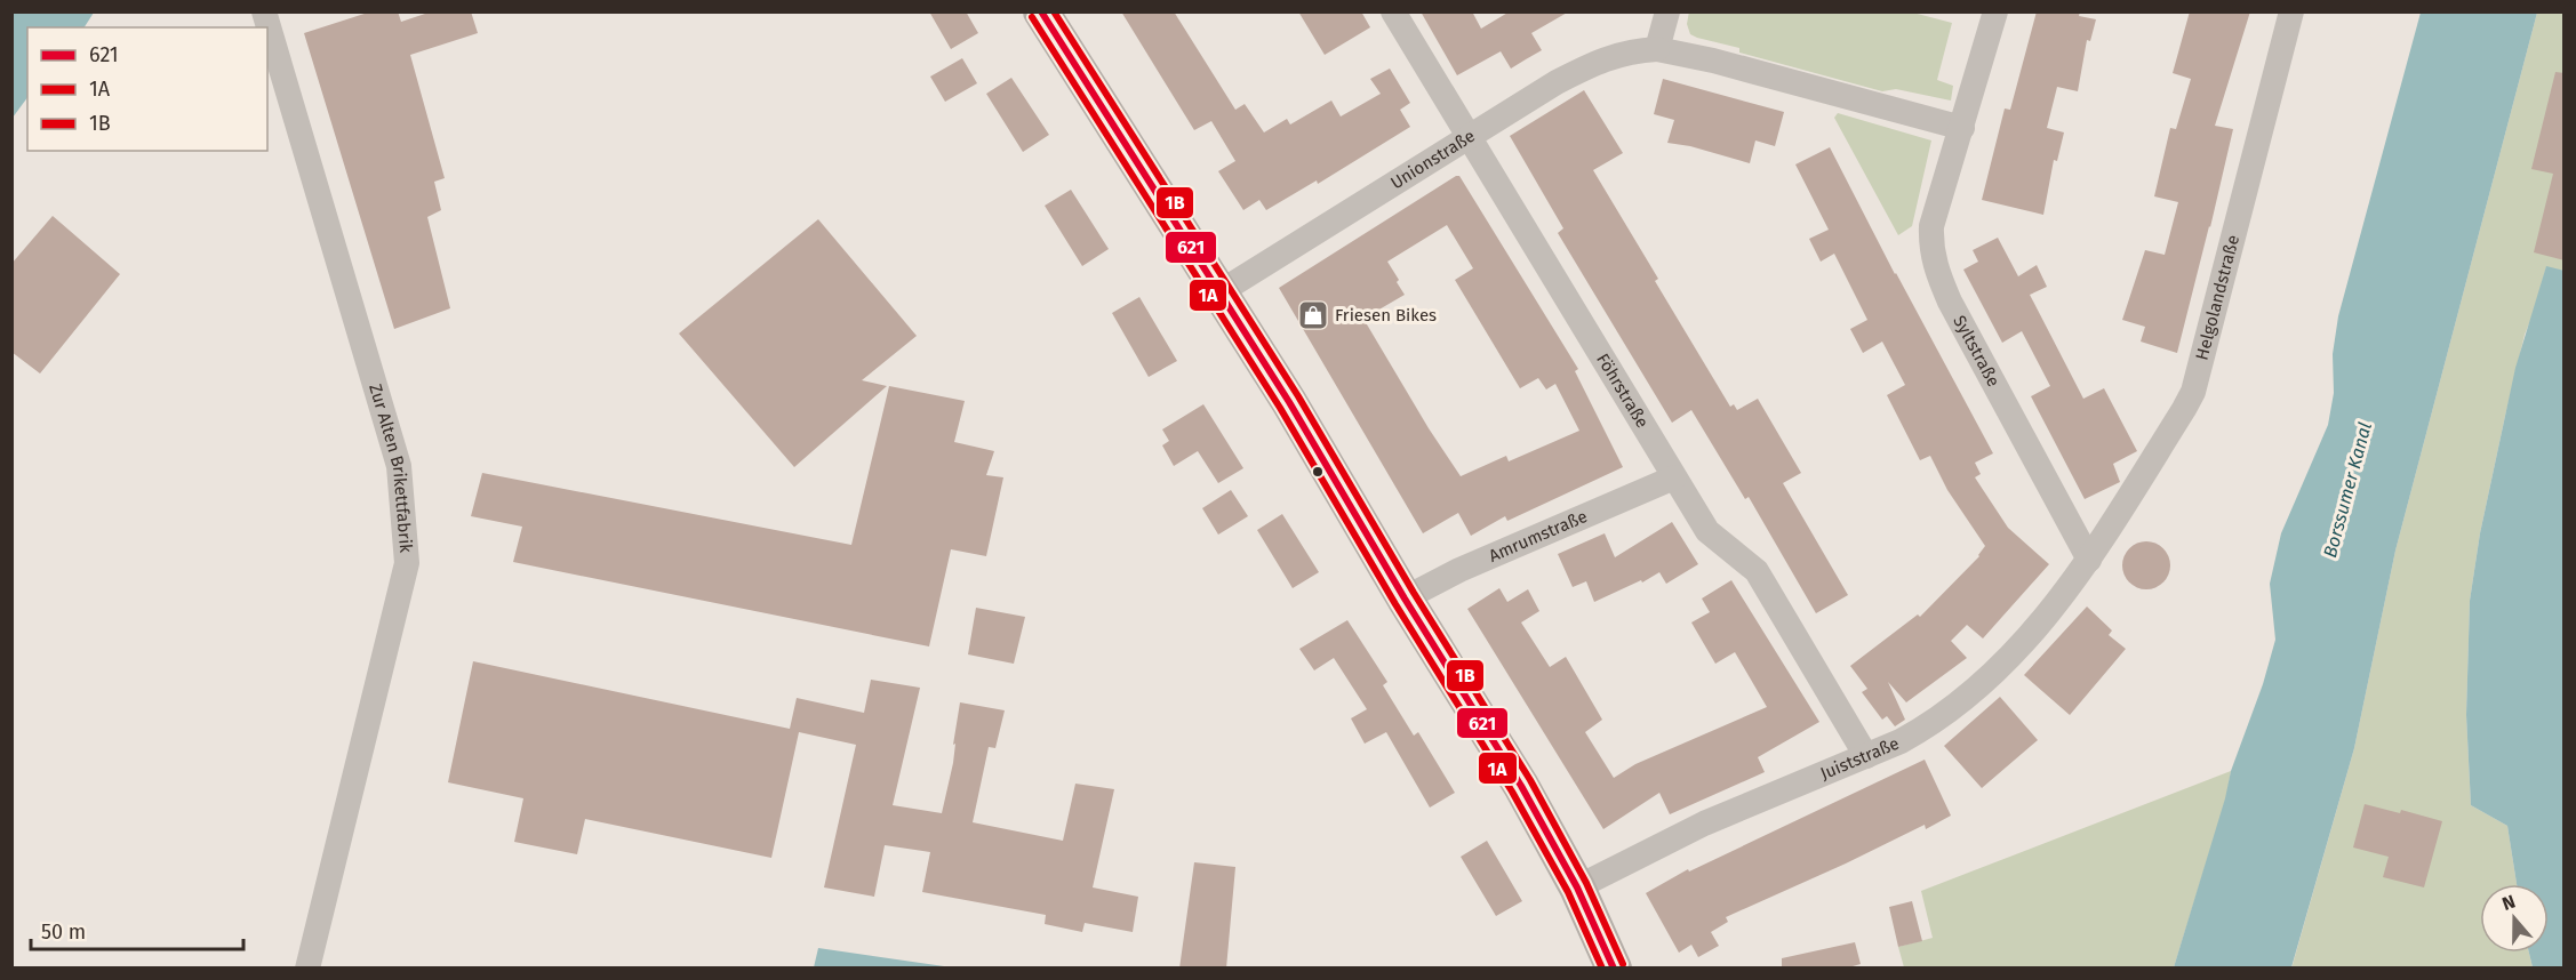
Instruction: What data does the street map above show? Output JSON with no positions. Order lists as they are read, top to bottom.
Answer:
{
  "streets": {
    "street": [
      "Unionstraße",
      "Helgolandstraße",
      "Syltstraße",
      "Föhrstraße",
      "Zur Alten Brikettfabrik",
      "Amrumstraße",
      "Juiststraße"
    ]
  },
  "crossings": [
    ["Unionstraße", "Syltstraße"],
    ["Unionstraße", "Föhrstraße"],
    ["Helgolandstraße", "Syltstraße"],
    ["Helgolandstraße", "Juiststraße"],
    ["Syltstraße", "Juiststraße"],
    ["Föhrstraße", "Amrumstraße"],
    ["Föhrstraße", "Juiststraße"]
  ],
  "water": ["Borssumer Kanal"],
  "places": {
    "shop": ["Friesen Bikes"]
  },
  "lines": ["transit line 621", "transit line 1B", "transit line 1A"],
  "legend": ["621", "1A", "1B"],
  "scale_bar": "50 m",
  "north": "top"
}
